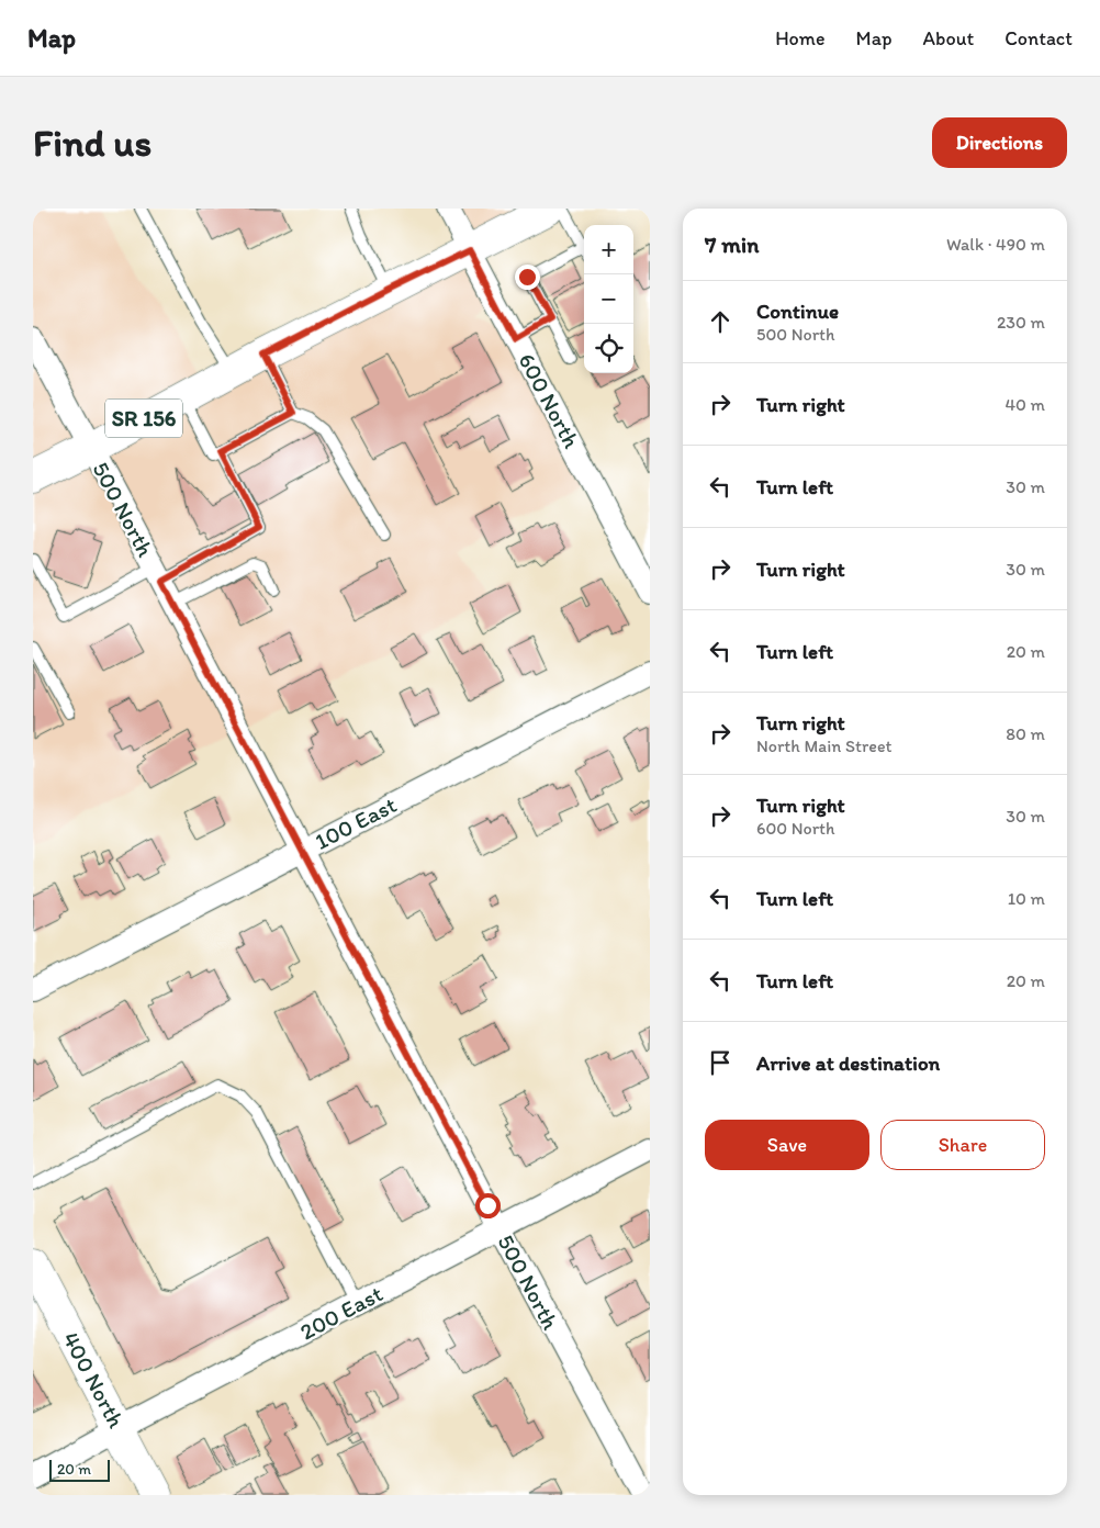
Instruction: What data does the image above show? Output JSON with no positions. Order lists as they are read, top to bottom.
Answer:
{
  "streets": {
    "main road": ["SR 156", "400 North"],
    "street": [
      "600 North",
      "500 North",
      "100 East",
      "200 East"
    ]
  },
  "crossings": [
    ["600 North", "SR 156"],
    ["SR 156", "500 North"],
    ["500 North", "100 East"],
    ["500 North", "200 East"],
    ["200 East", "400 North"]
  ],
  "scale_bar": "20 m",
  "page": {
    "header": "Map",
    "nav": [
      "Home",
      "Map",
      "About",
      "Contact"
    ],
    "buttons": [
      "Directions",
      ["Save", "Share"]
    ],
    "title": "Find us",
    "heading": ["7 min", "Walk · 490 m"],
    "map_buttons": ["+", "−"],
    "list": [
      ["Continue", "500 North", "230 m"],
      ["Turn right", "40 m"],
      ["Turn left", "30 m"],
      ["Turn right", "30 m"],
      ["Turn left", "20 m"],
      ["Turn right", "North Main Street", "80 m"],
      ["Turn right", "600 North", "30 m"],
      ["Turn left", "10 m"],
      ["Turn left", "20 m"],
      "Arrive at destination"
    ],
    "scale": "20 m"
  }
}
